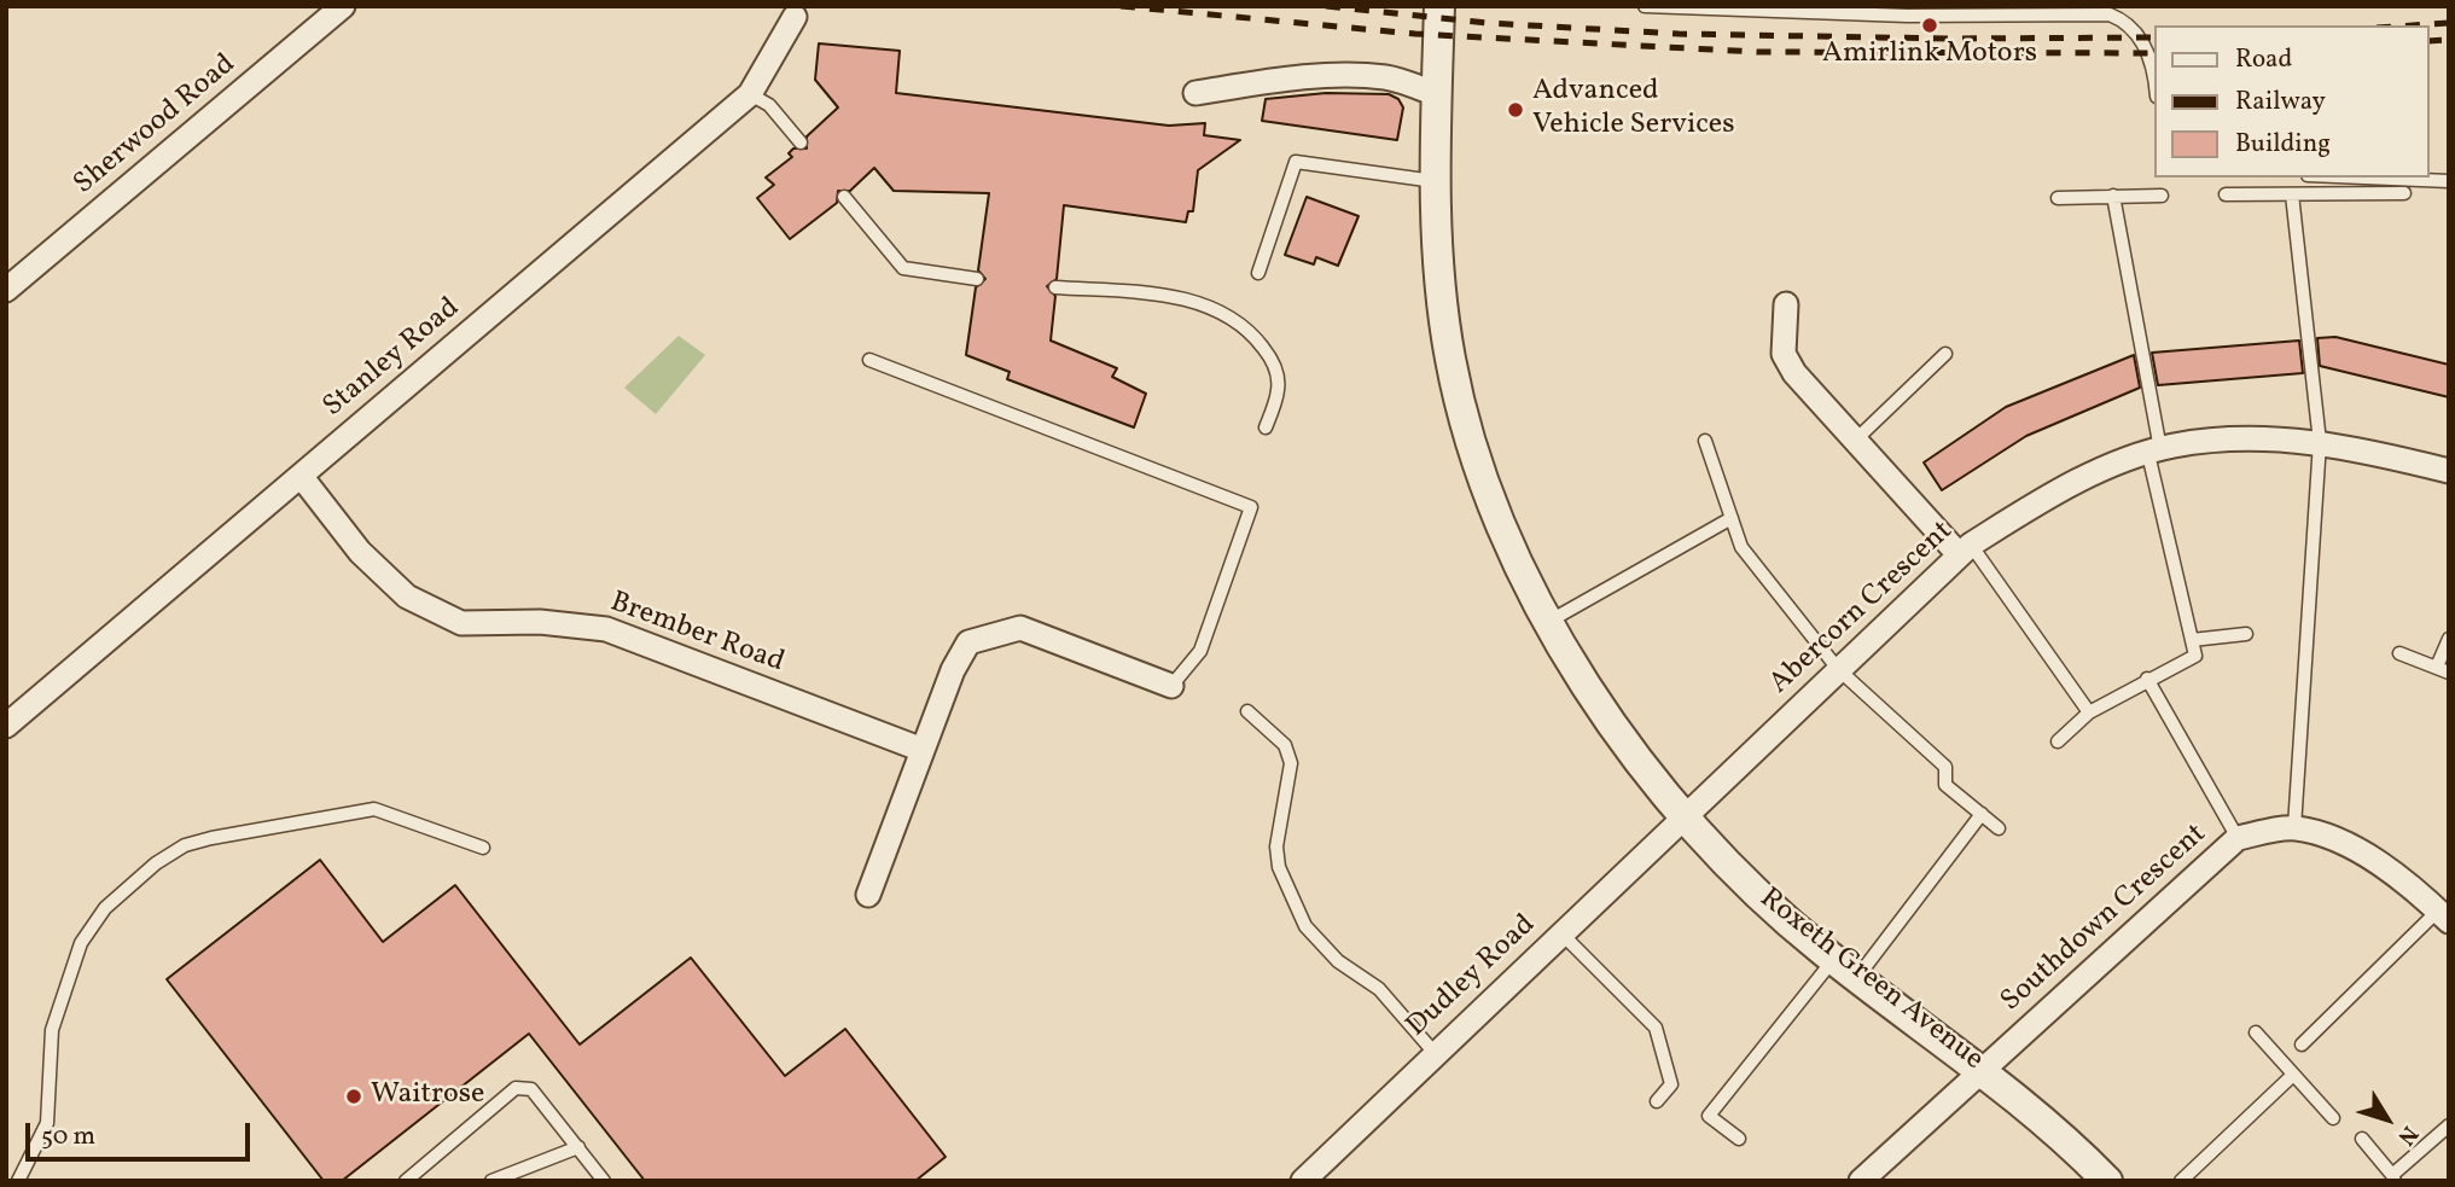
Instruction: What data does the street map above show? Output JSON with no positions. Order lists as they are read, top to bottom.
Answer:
{
  "streets": {
    "street": [
      "Sherwood Road",
      "Stanley Road",
      "Abercorn Crescent",
      "Brember Road",
      "Southdown Crescent",
      "Dudley Road",
      "Roxeth Green Avenue"
    ]
  },
  "crossings": [
    ["Stanley Road", "Brember Road"],
    ["Abercorn Crescent", "Dudley Road"],
    ["Abercorn Crescent", "Roxeth Green Avenue"],
    ["Southdown Crescent", "Roxeth Green Avenue"],
    ["Dudley Road", "Roxeth Green Avenue"]
  ],
  "places": ["Amirlink Motors", "Advanced Vehicle Services", "Waitrose"],
  "legend": ["Road", "Railway", "Building"],
  "scale_bar": "50 m",
  "north": "bottom right"
}
